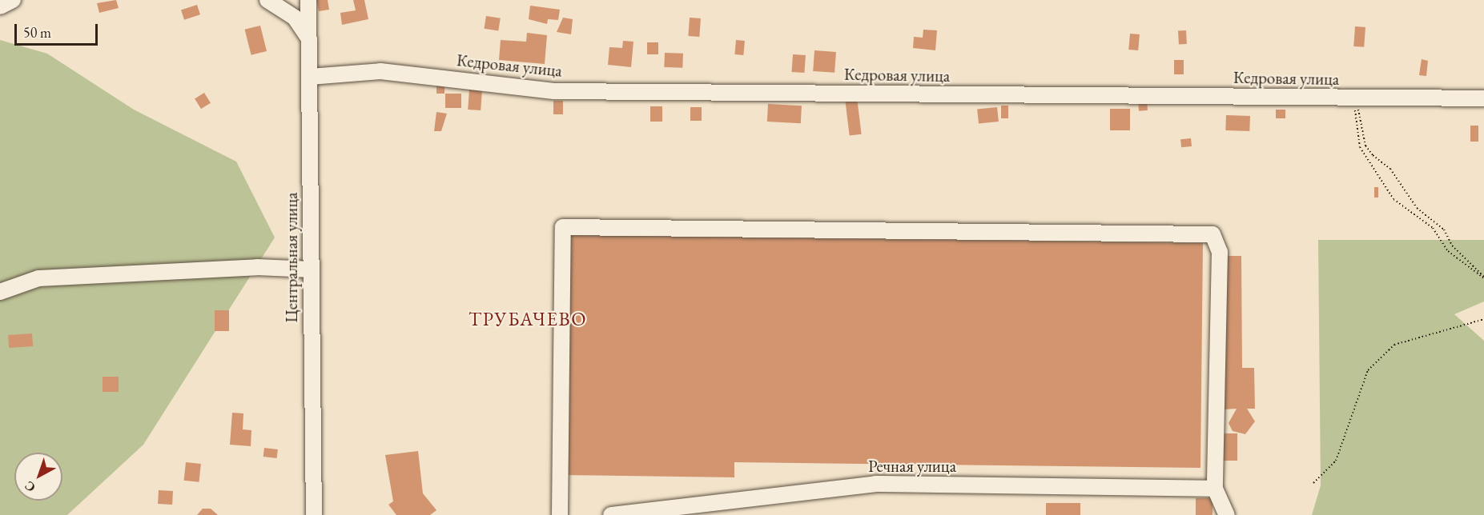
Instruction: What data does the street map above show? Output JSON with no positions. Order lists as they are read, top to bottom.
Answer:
{
  "streets": {
    "street": ["Кедровая улица", "Центральная улица", "Речная улица"]
  },
  "crossings": [
    ["Кедровая улица", "Центральная улица"]
  ],
  "districts": ["ТРУБАЧЕВО"],
  "scale_bar": "50 m",
  "north": "bottom left"
}
